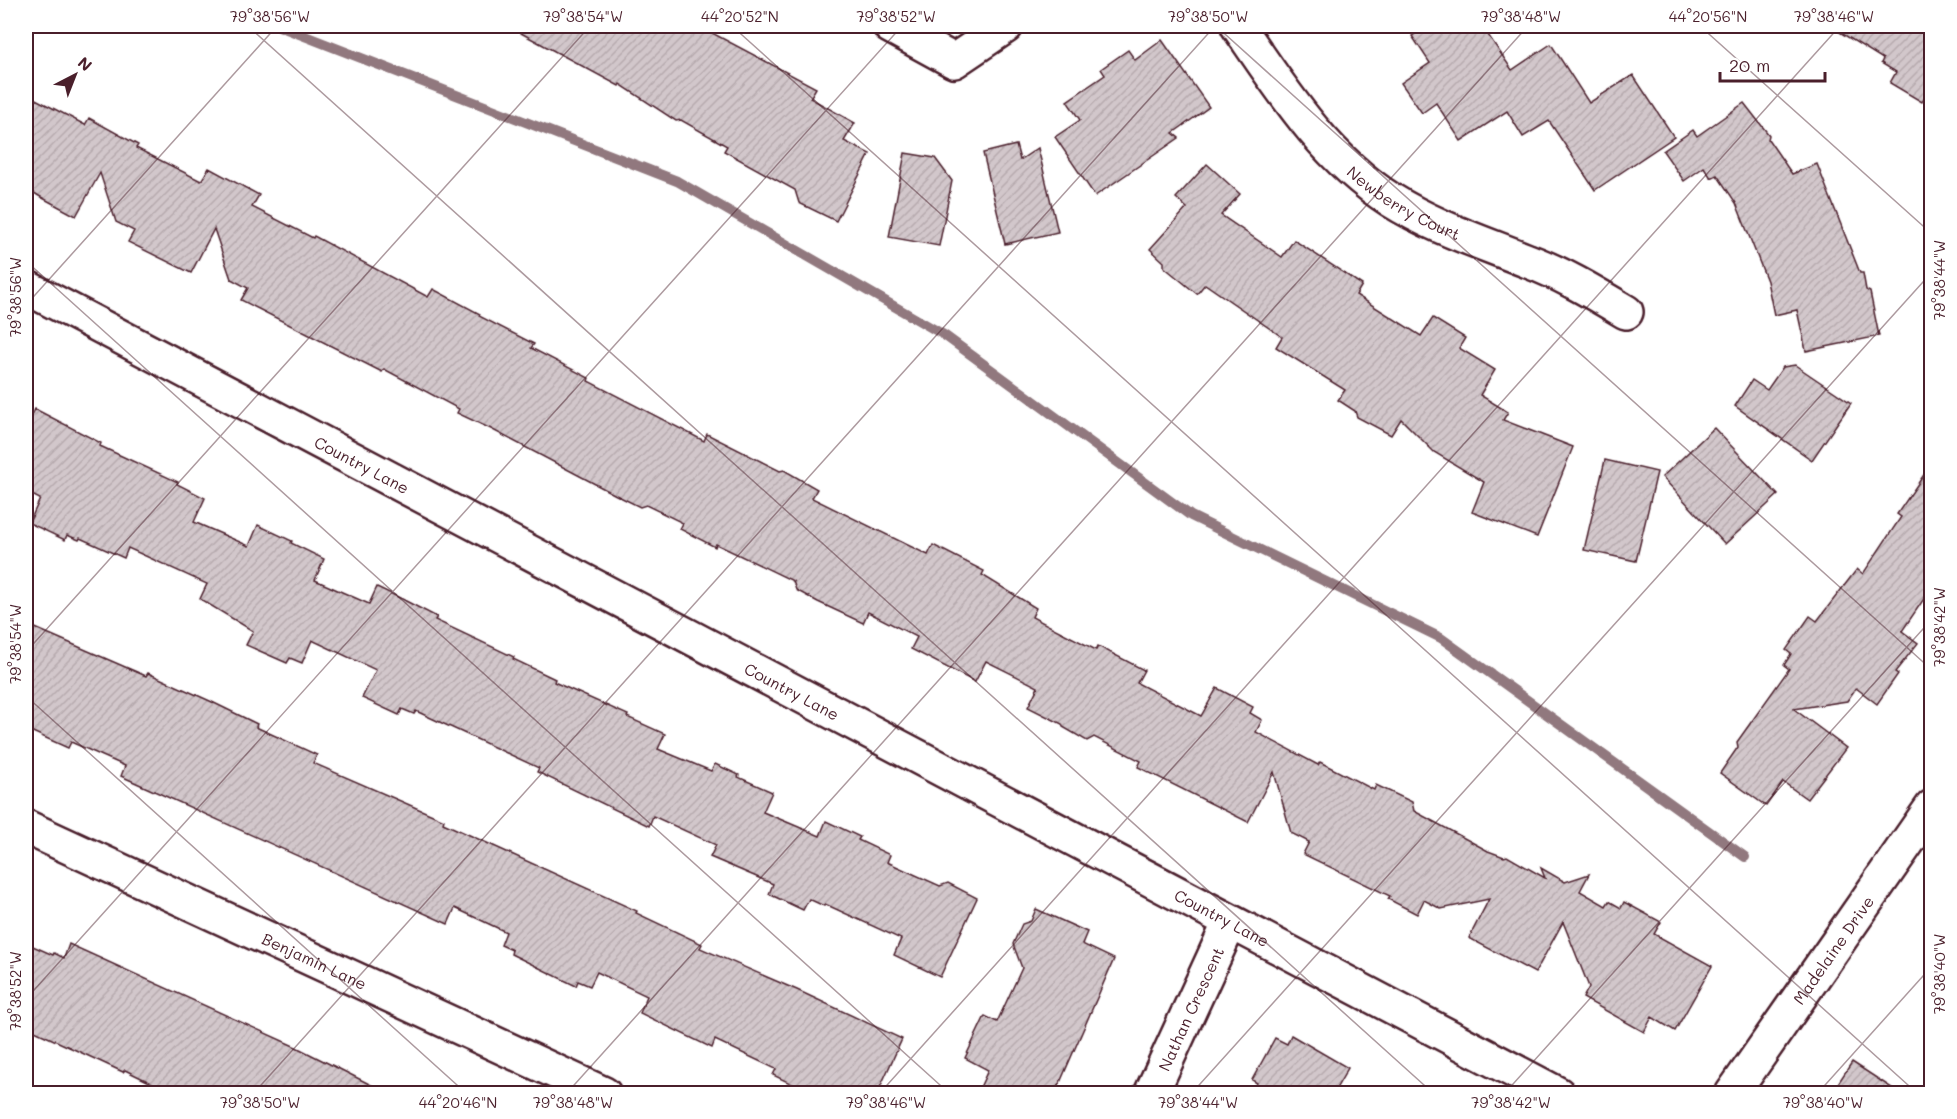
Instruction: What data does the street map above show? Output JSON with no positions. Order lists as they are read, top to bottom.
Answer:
{
  "streets": {
    "street": [
      "Newberry Court",
      "Country Lane",
      "Madelaine Drive",
      "Benjamin Lane",
      "Nathan Crescent"
    ]
  },
  "crossings": [
    ["Country Lane", "Nathan Crescent"]
  ],
  "scale_bar": "20 m",
  "north": "top right",
  "coordinates": [
    "79°38'56\"W",
    "79°38'54\"W",
    "44°20'52\"N",
    "79°38'52\"W",
    "79°38'50\"W",
    "79°38'48\"W",
    "44°20'56\"N",
    "79°38'46\"W",
    "79°38'44\"W",
    "79°38'42\"W",
    "79°38'40\"W",
    "44°20'46\"N"
  ]
}
